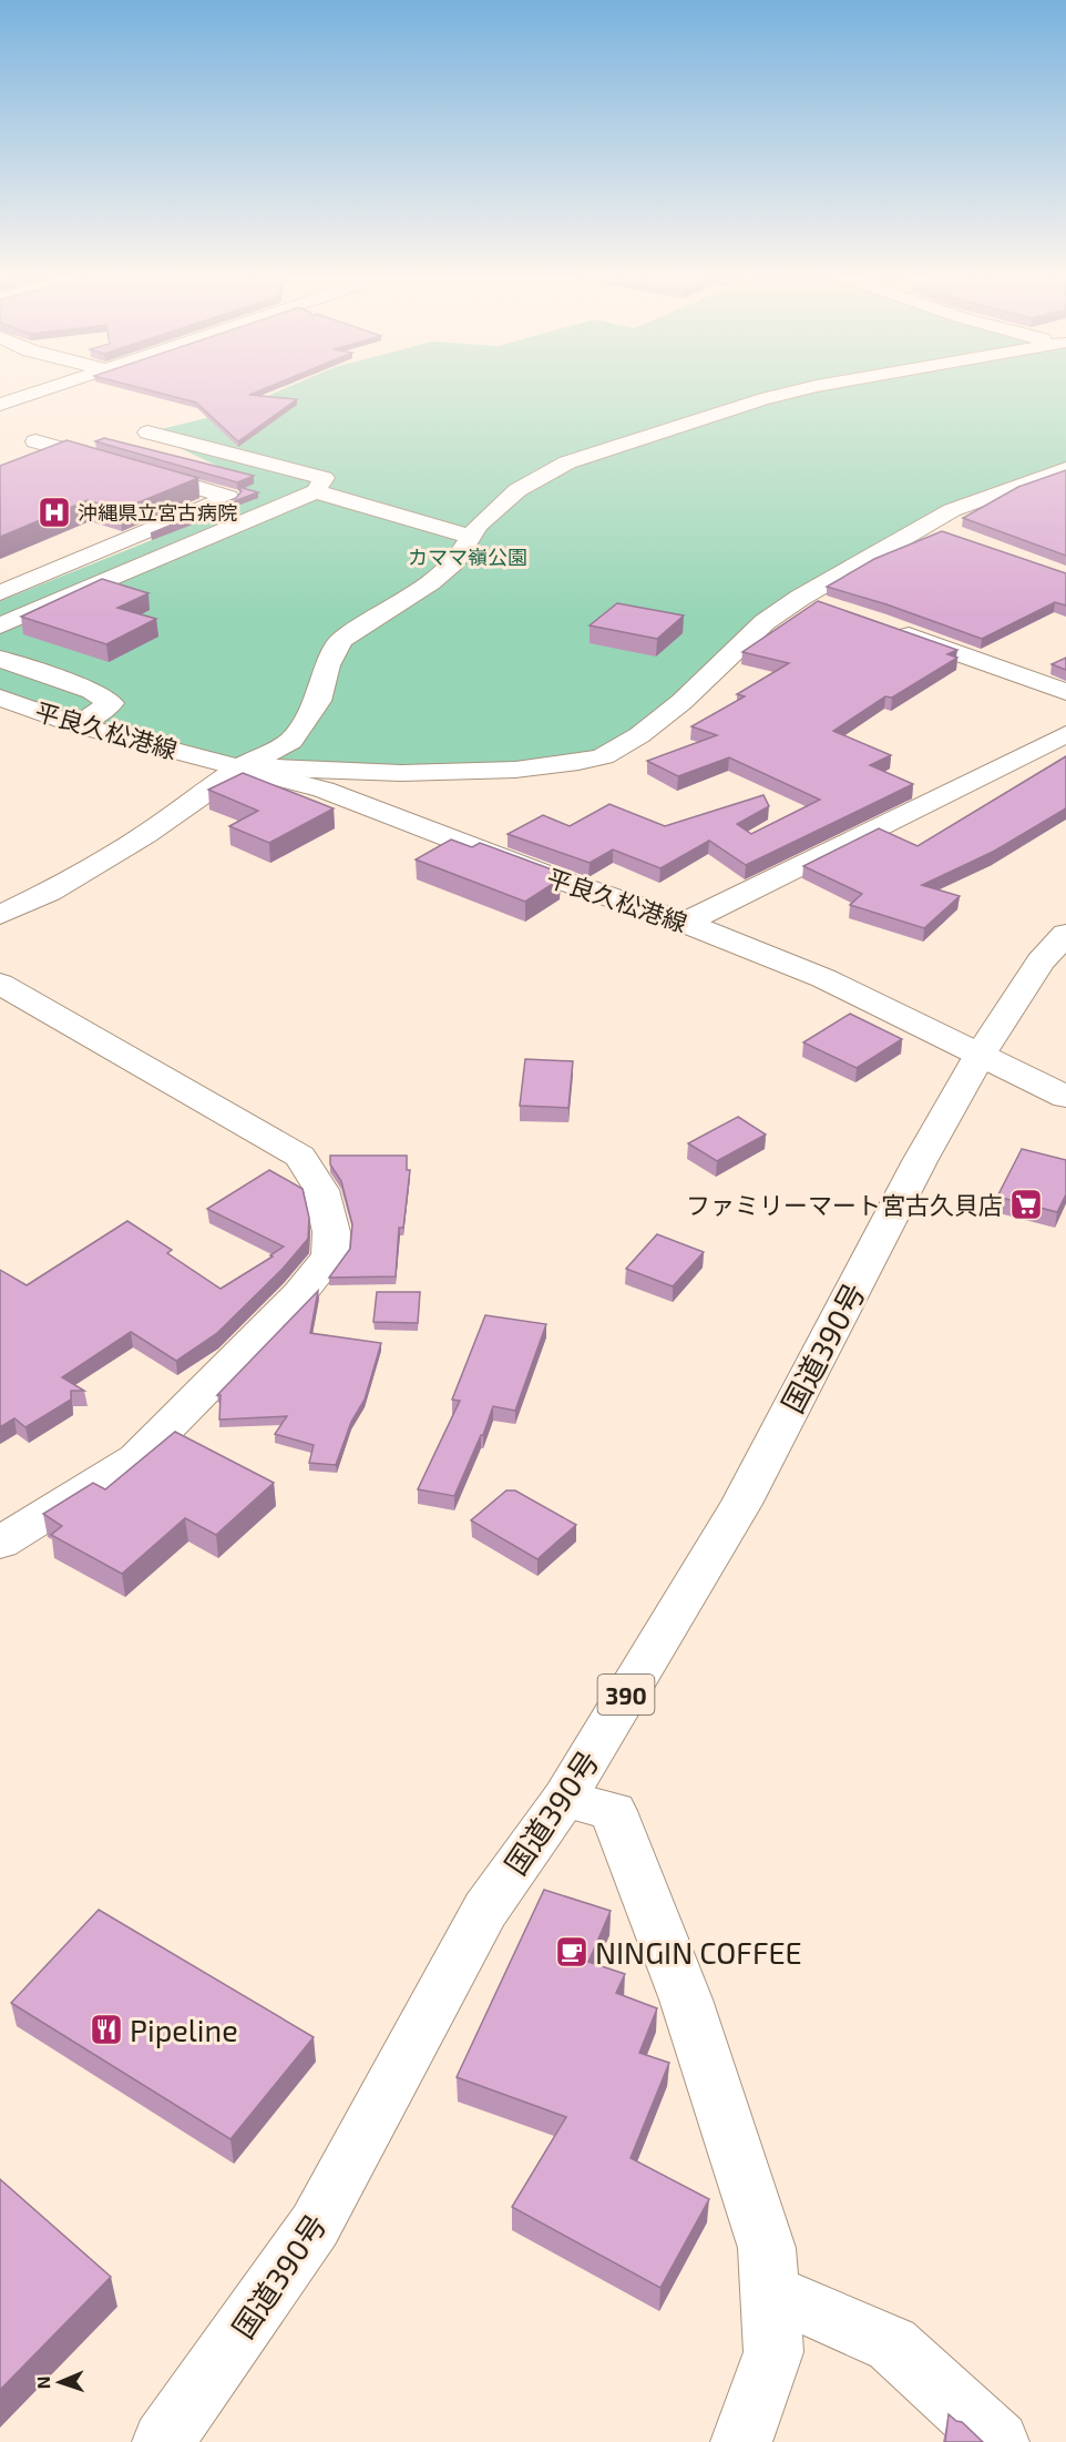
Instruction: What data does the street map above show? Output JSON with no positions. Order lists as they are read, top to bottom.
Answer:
{
  "streets": {
    "main road": ["平良久松港線", "国道390号", "390"]
  },
  "crossings": [
    ["平良久松港線", "国道390号"]
  ],
  "parks": ["カママ嶺公園"],
  "places": {
    "hospital": ["沖縄県立宮古病院"],
    "supermarket": ["ファミリーマート宮古久貝店"],
    "cafe": ["NINGIN COFFEE"],
    "restaurant": ["Pipeline"]
  },
  "north": "left"
}
